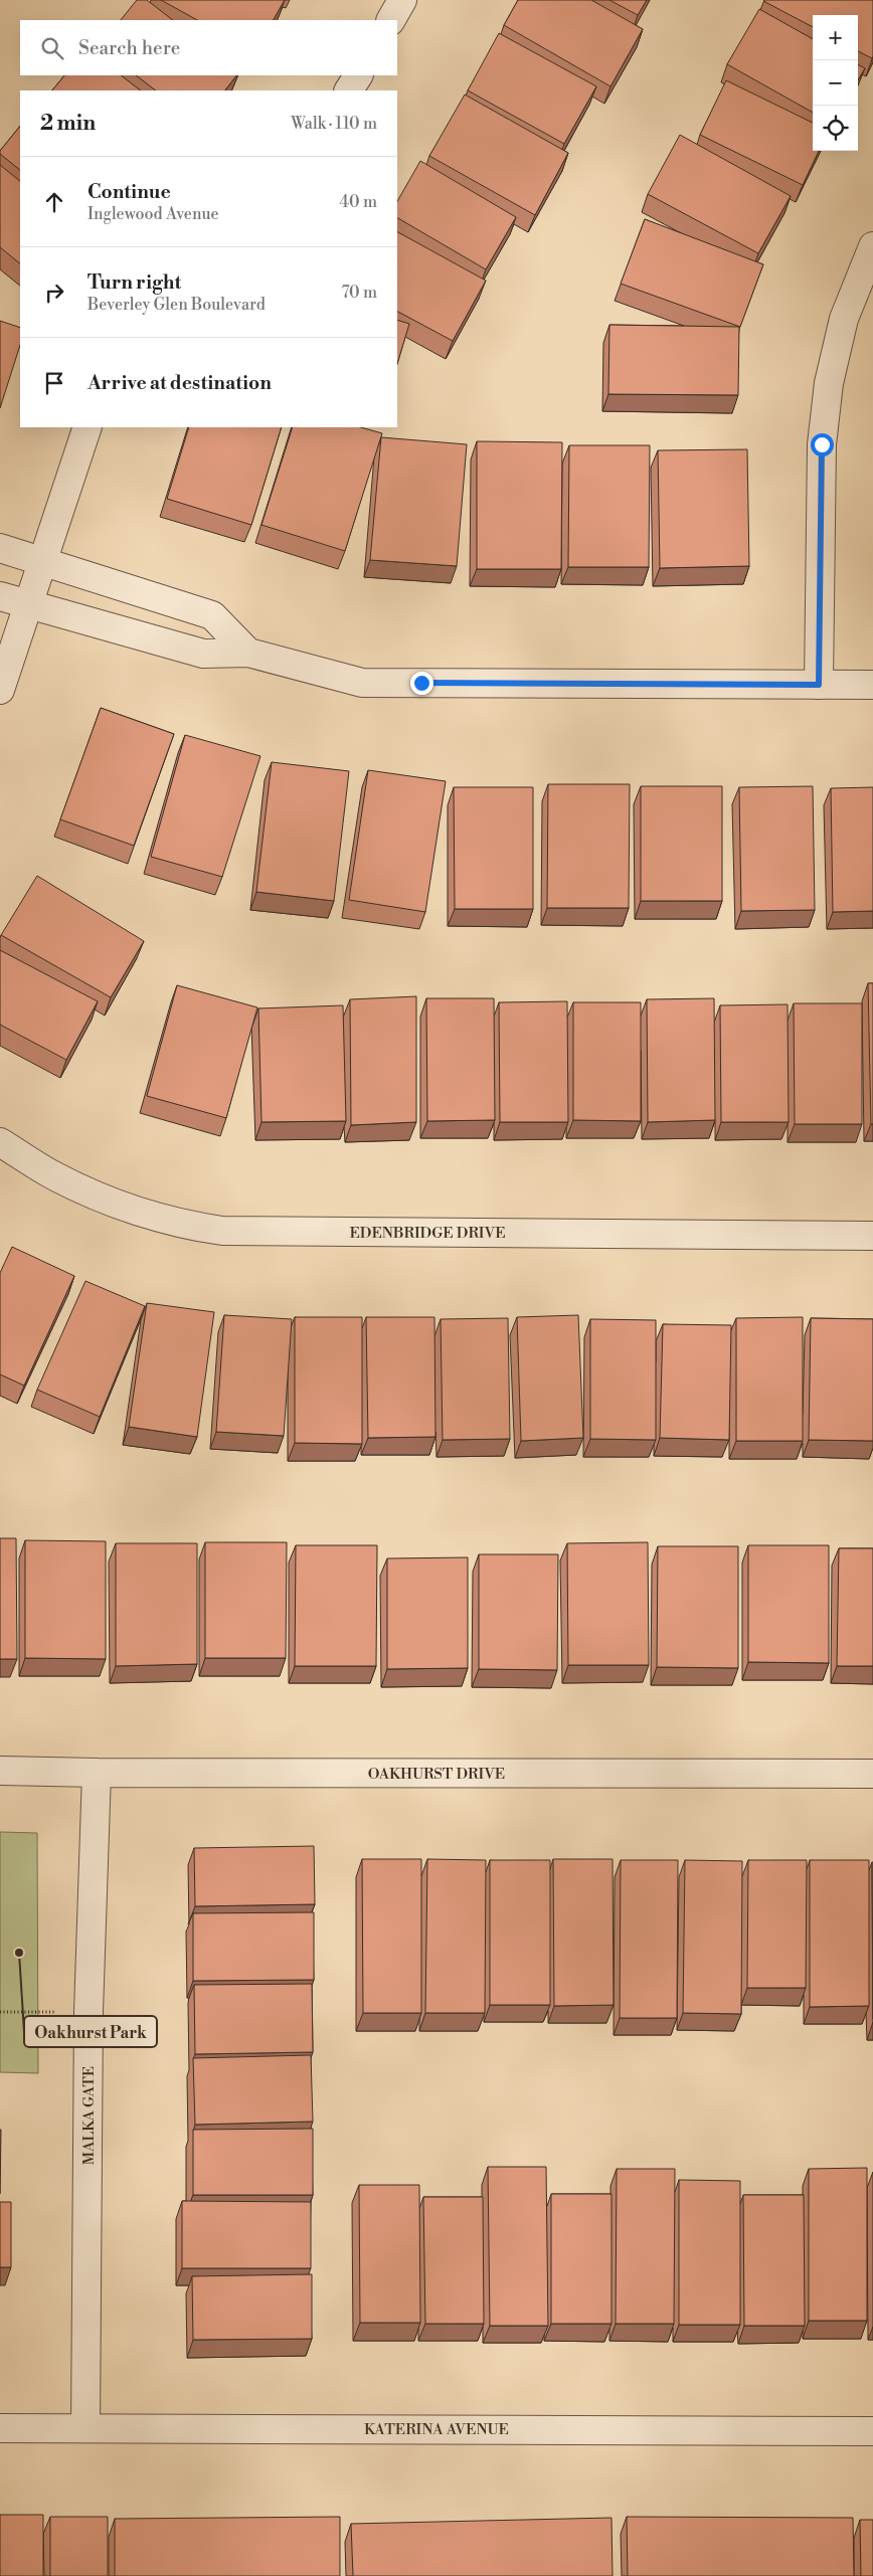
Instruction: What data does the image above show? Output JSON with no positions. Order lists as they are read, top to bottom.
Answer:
{
  "streets": {
    "street": [
      "EDENBRIDGE DRIVE",
      "OAKHURST DRIVE",
      "MALKA GATE",
      "KATERINA AVENUE"
    ]
  },
  "crossings": [
    ["OAKHURST DRIVE", "MALKA GATE"],
    ["MALKA GATE", "KATERINA AVENUE"]
  ],
  "places": ["Oakhurst Park"],
  "page": {
    "map_buttons": ["+", "−"],
    "search": "Search here",
    "heading": ["2 min", "Walk · 110 m"],
    "list": [
      ["Continue", "Inglewood Avenue", "40 m"],
      ["Turn right", "Beverley Glen Boulevard", "70 m"],
      "Arrive at destination"
    ]
  }
}
